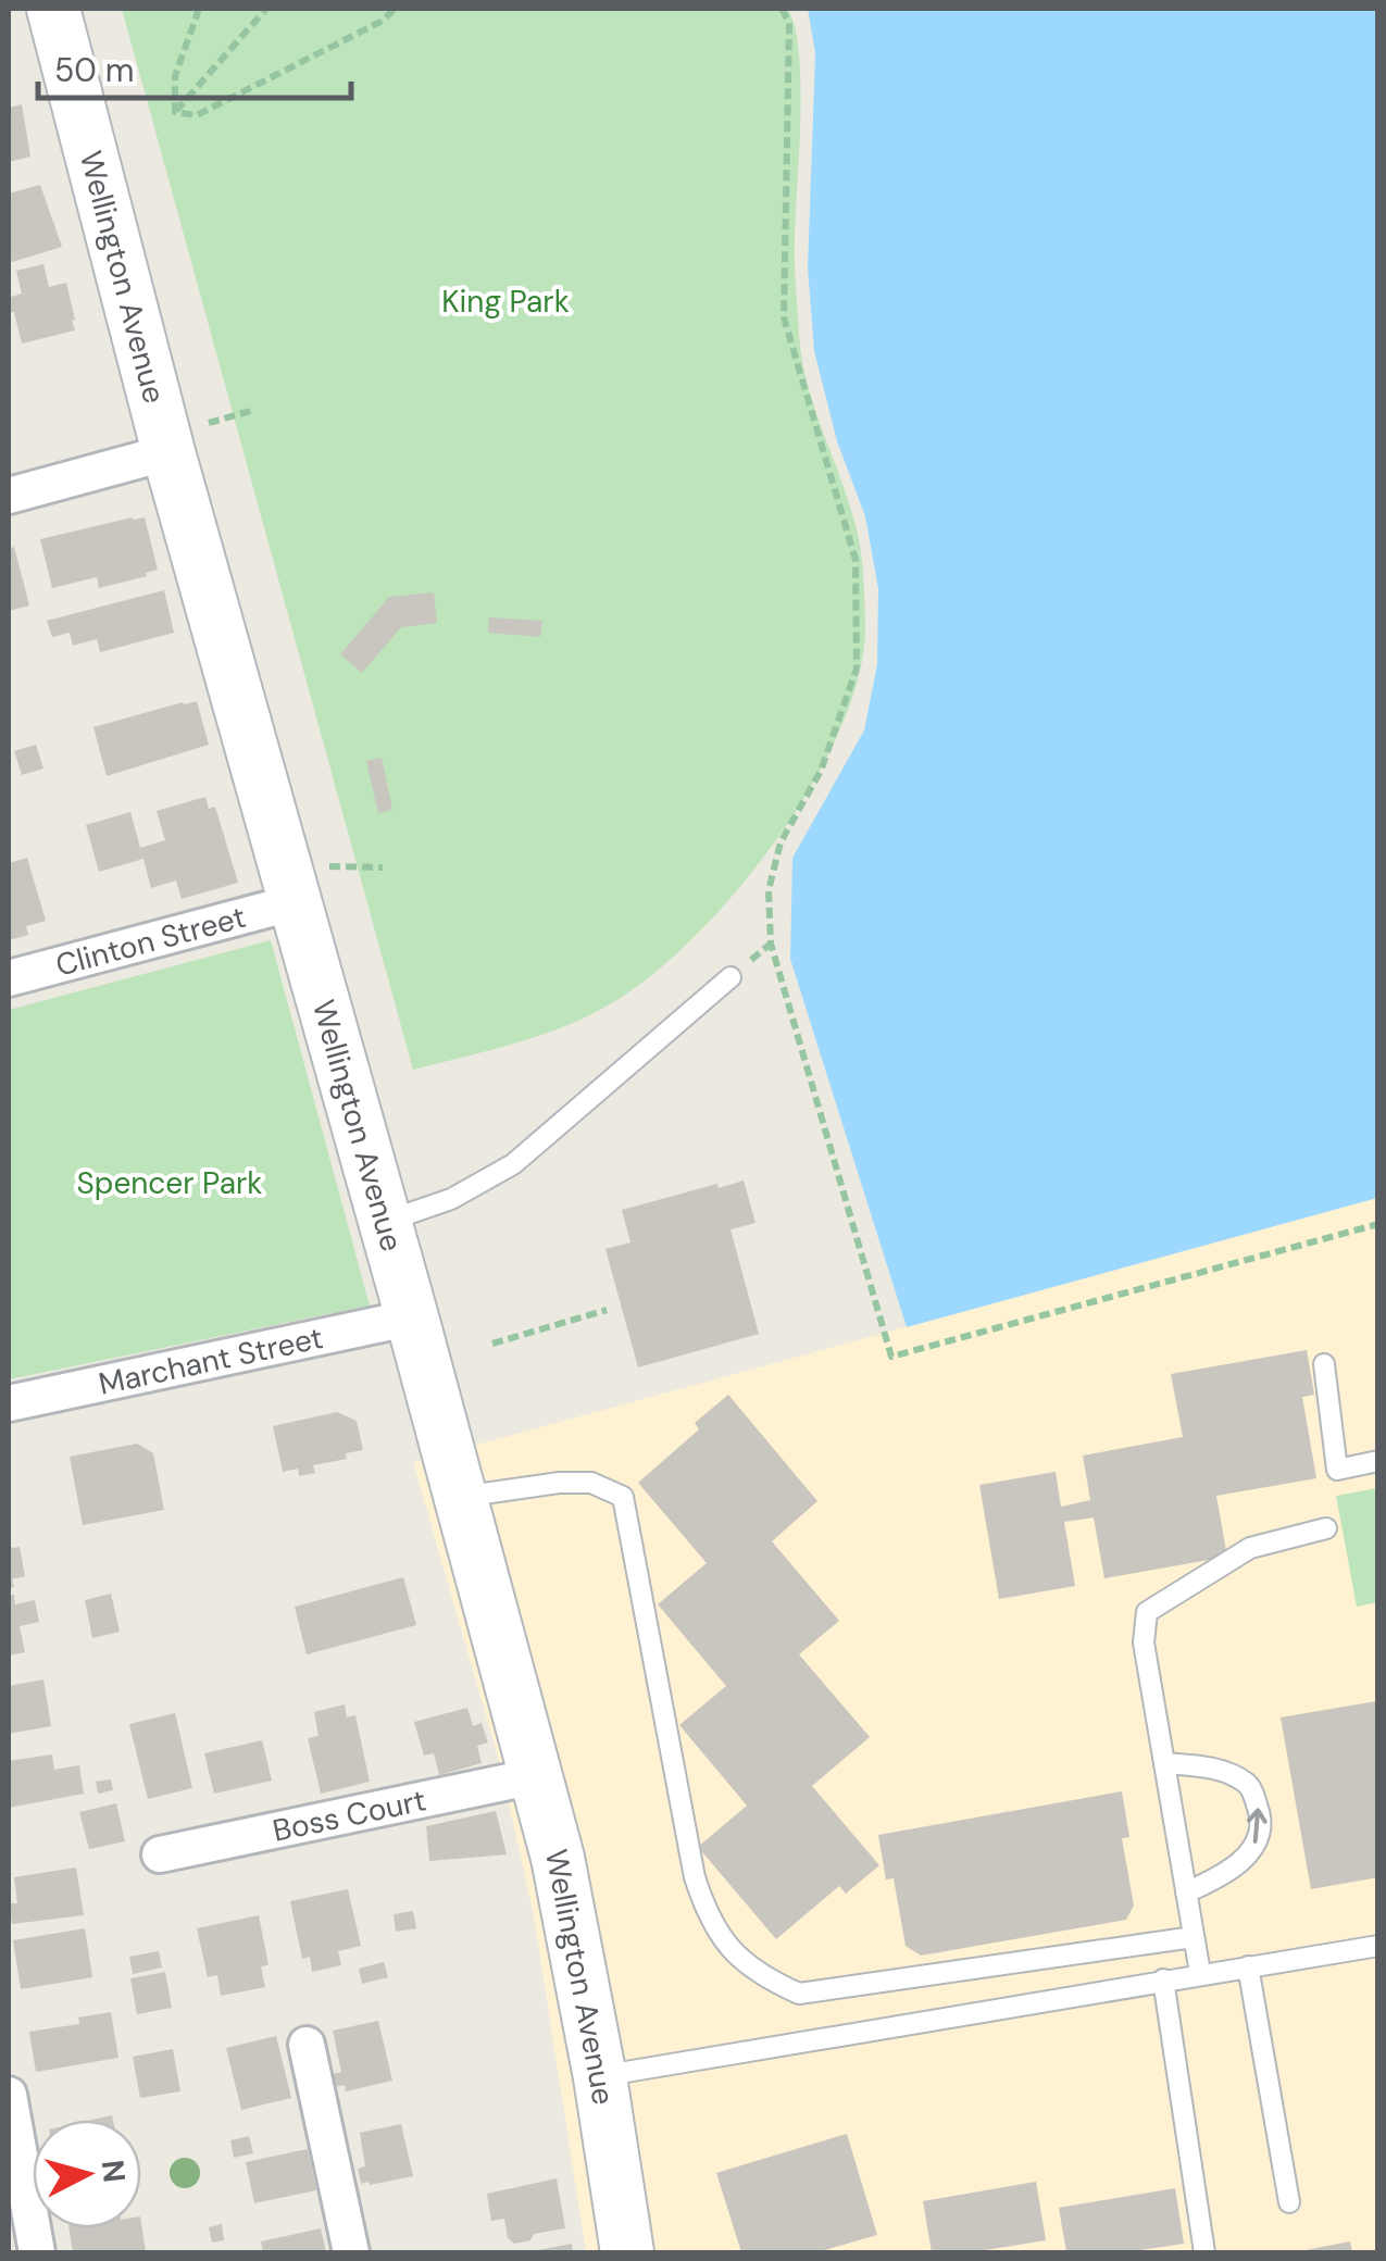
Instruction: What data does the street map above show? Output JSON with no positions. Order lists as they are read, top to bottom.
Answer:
{
  "streets": {
    "main road": ["Wellington Avenue"],
    "street": ["Clinton Street", "Marchant Street", "Boss Court"]
  },
  "crossings": [
    ["Wellington Avenue", "Clinton Street"],
    ["Wellington Avenue", "Marchant Street"],
    ["Wellington Avenue", "Boss Court"]
  ],
  "parks": ["King Park", "Spencer Park"],
  "scale_bar": "50 m",
  "north": "right"
}
